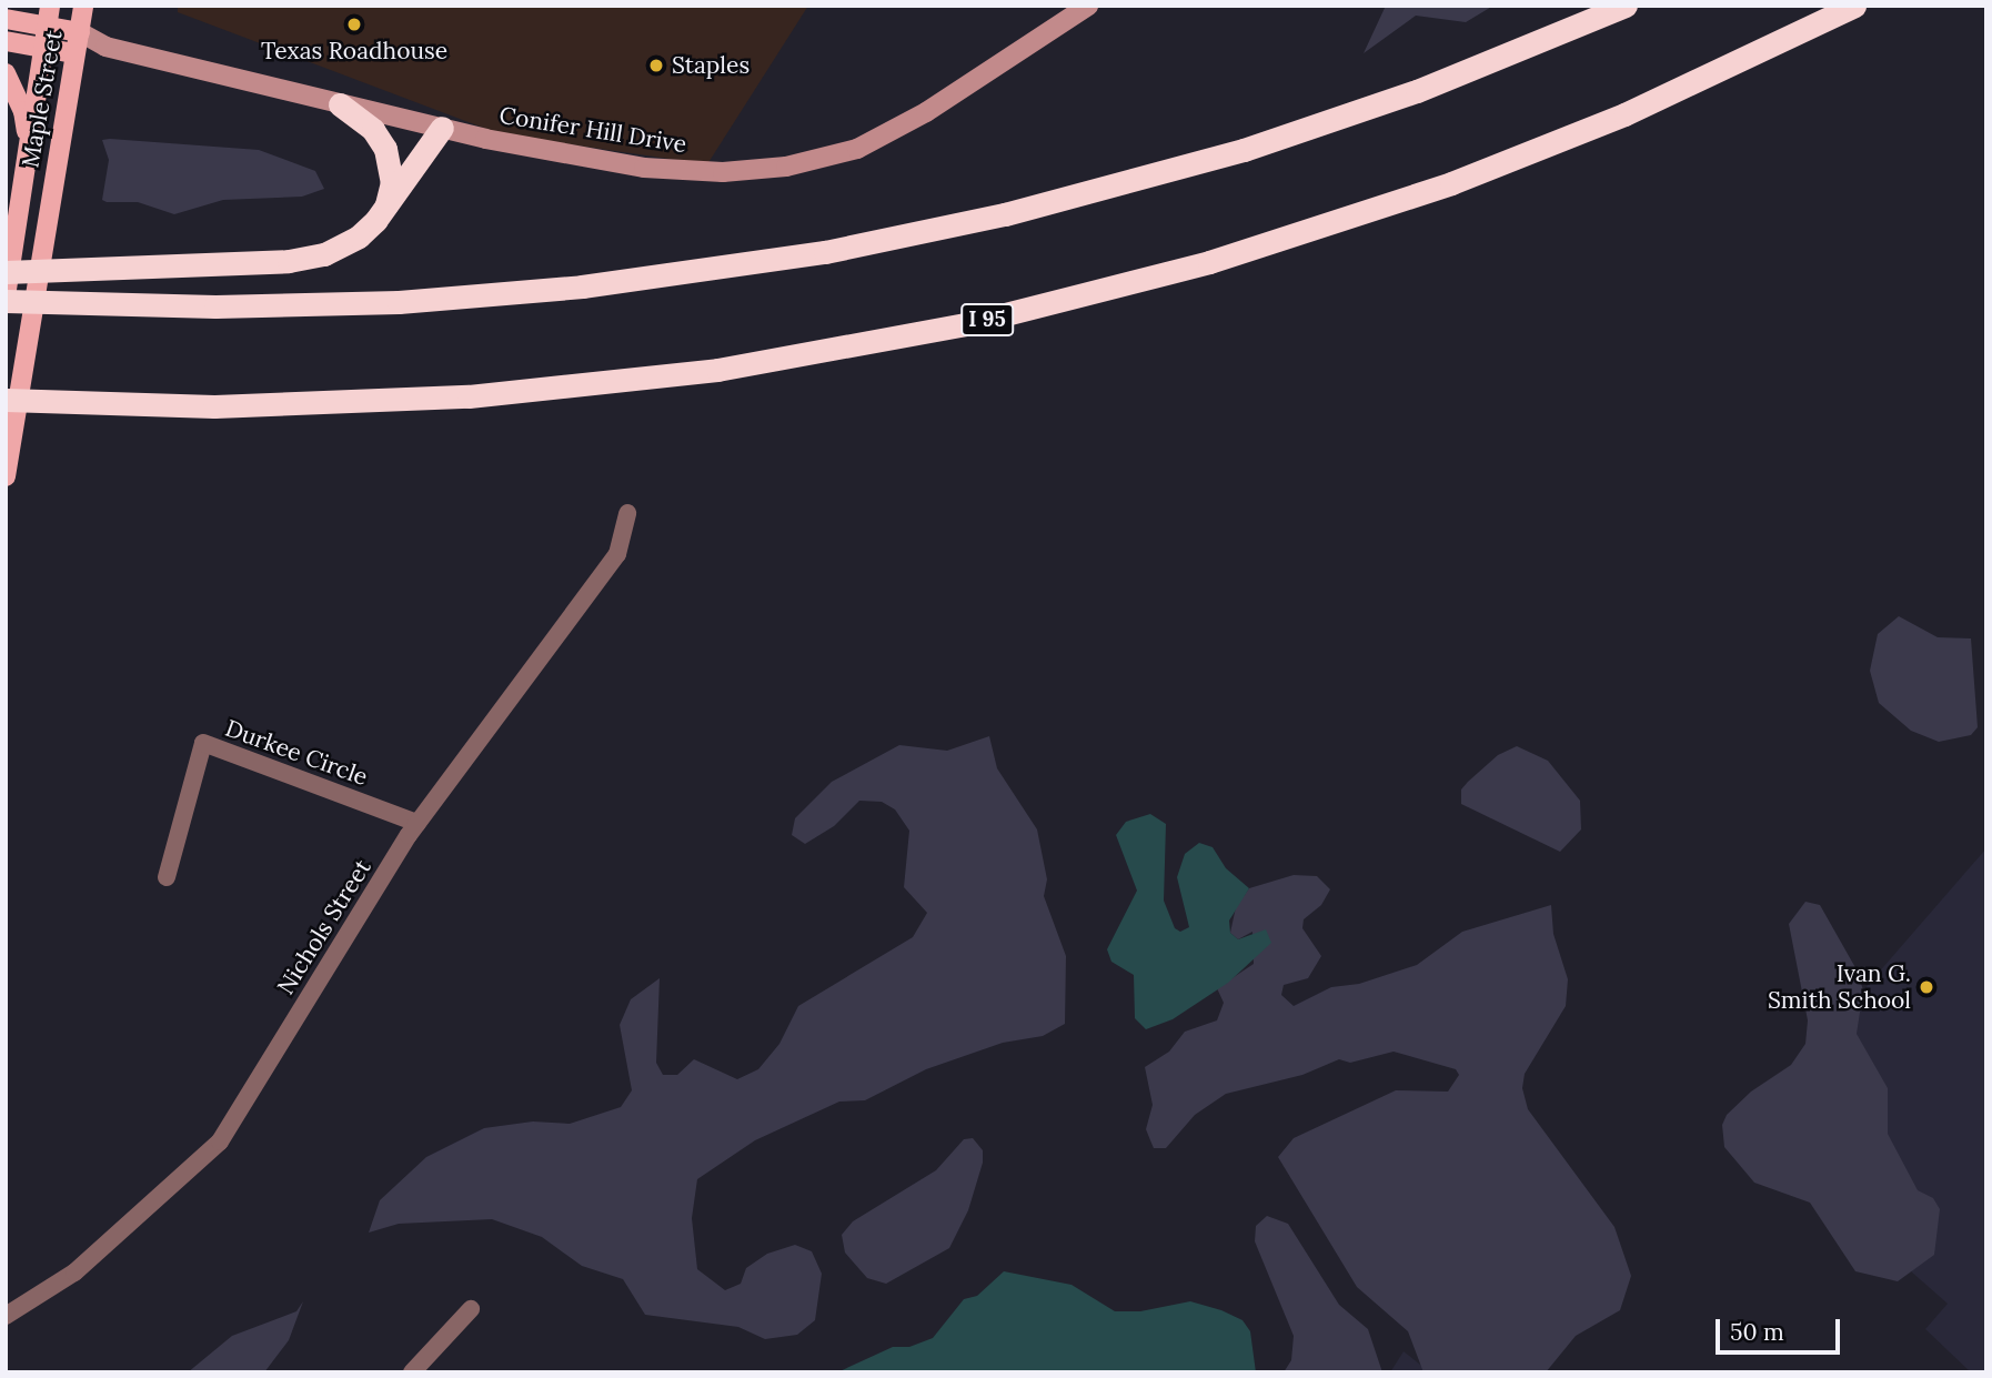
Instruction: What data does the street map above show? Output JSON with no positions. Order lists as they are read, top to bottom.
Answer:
{
  "streets": {
    "highway": ["I 95"],
    "main road": ["Maple Street"],
    "street": ["Conifer Hill Drive", "Durkee Circle", "Nichols Street"]
  },
  "crossings": [
    ["Durkee Circle", "Nichols Street"]
  ],
  "places": ["Texas Roadhouse", "Staples", "Ivan G. Smith School"],
  "scale_bar": "50 m"
}
